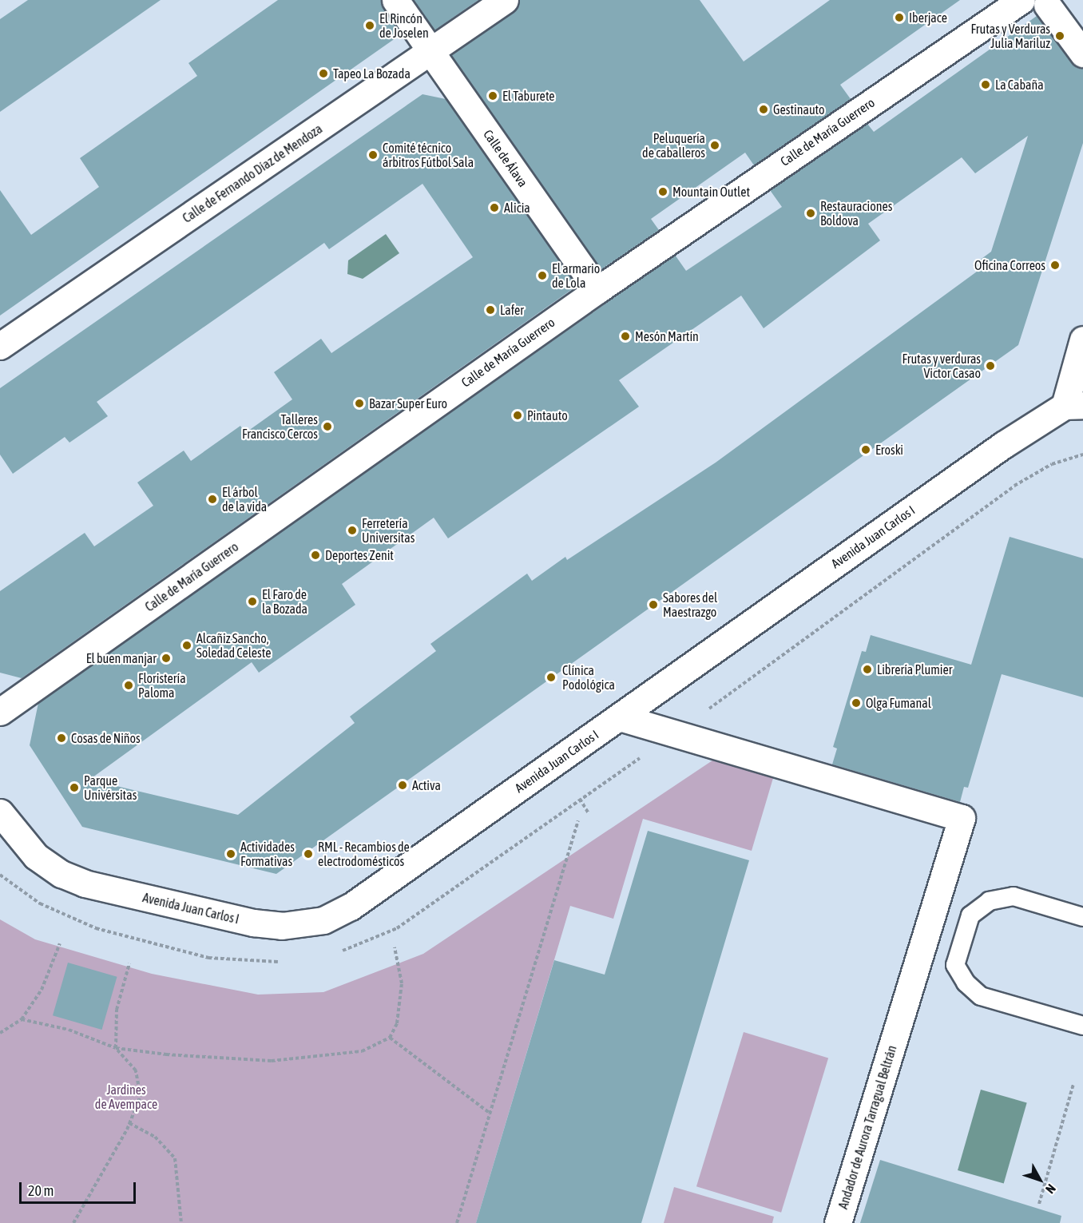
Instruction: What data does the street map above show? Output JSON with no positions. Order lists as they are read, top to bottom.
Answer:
{
  "streets": {
    "street": [
      "Calle de María Guerrero",
      "Calle de Álava",
      "Calle de Fernando Díaz de Mendoza",
      "Avenida Juan Carlos I",
      "Andador de Aurora Tarragual Beltrán"
    ]
  },
  "crossings": [
    ["Avenida Juan Carlos I", "Andador de Aurora Tarragual Beltrán"]
  ],
  "parks": ["Jardines de Avempace"],
  "places": [
    "Iberjace",
    "El Rincón de Joselen",
    "Frutas y Verduras Julia Mariluz",
    "Tapeo La Bozada",
    "La Cabaña",
    "El Taburete",
    "Gestinauto",
    "Peluquería de caballeros",
    "Comité técnico árbitros Fútbol Sala",
    "Mountain Outlet",
    "Alicia",
    "Restauraciones Boldova",
    "Oficina Correos",
    "El armario de Lola",
    "Lafer",
    "Mesón Martín",
    "Frutas y verduras Victor Casao",
    "Bazar Super Euro",
    "Pintauto",
    "Talleres Francisco Cercos",
    "Eroski",
    "El árbol de la vida",
    "Ferretería Universitas",
    "Deportes Zenit",
    "El Faro de la Bozada",
    "Sabores del Maestrazgo",
    "Alcañiz Sancho, Soledad Celeste",
    "El buen manjar",
    "Librería Plumier",
    "Clínica Podológica",
    "Floristería Paloma",
    "Olga Fumanal",
    "Cosas de Niños",
    "Activa",
    "Parque Univérsitas",
    "Actividades Formativas",
    "RML - Recambios de electrodomésticos"
  ],
  "scale_bar": "20 m",
  "north": "bottom right"
}
